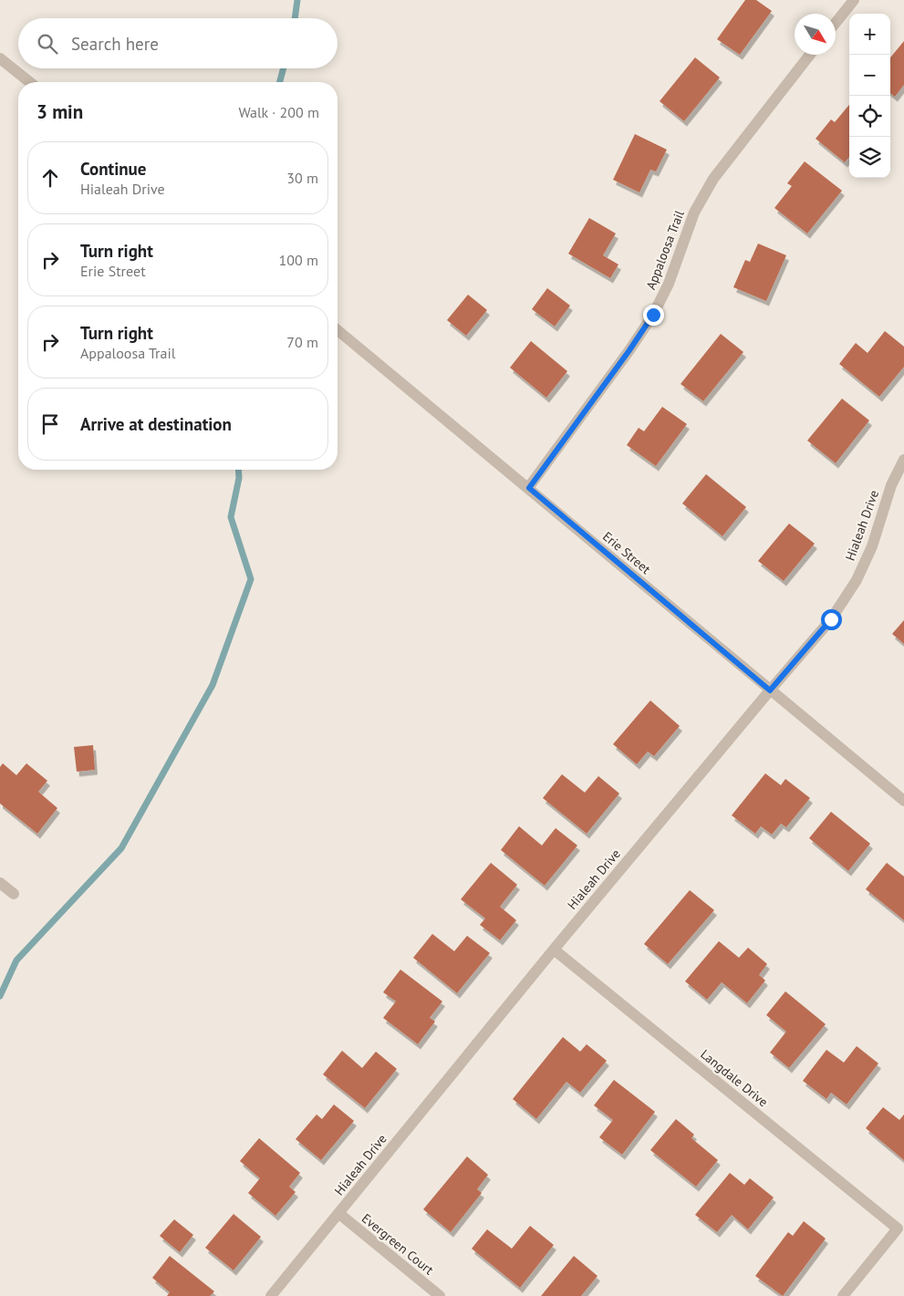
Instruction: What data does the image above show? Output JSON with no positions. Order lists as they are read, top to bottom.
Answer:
{
  "streets": {
    "street": [
      "Appaloosa Trail",
      "Hialeah Drive",
      "Erie Street",
      "Langdale Drive",
      "Evergreen Court"
    ]
  },
  "crossings": [
    ["Appaloosa Trail", "Erie Street"],
    ["Hialeah Drive", "Erie Street"],
    ["Hialeah Drive", "Langdale Drive"],
    ["Hialeah Drive", "Evergreen Court"]
  ],
  "north": "bottom right",
  "page": {
    "map_buttons": ["+", "−"],
    "search": "Search here",
    "heading": ["3 min", "Walk · 200 m"],
    "list": [
      ["Continue", "Hialeah Drive", "30 m"],
      ["Turn right", "Erie Street", "100 m"],
      ["Turn right", "Appaloosa Trail", "70 m"],
      "Arrive at destination"
    ]
  }
}
